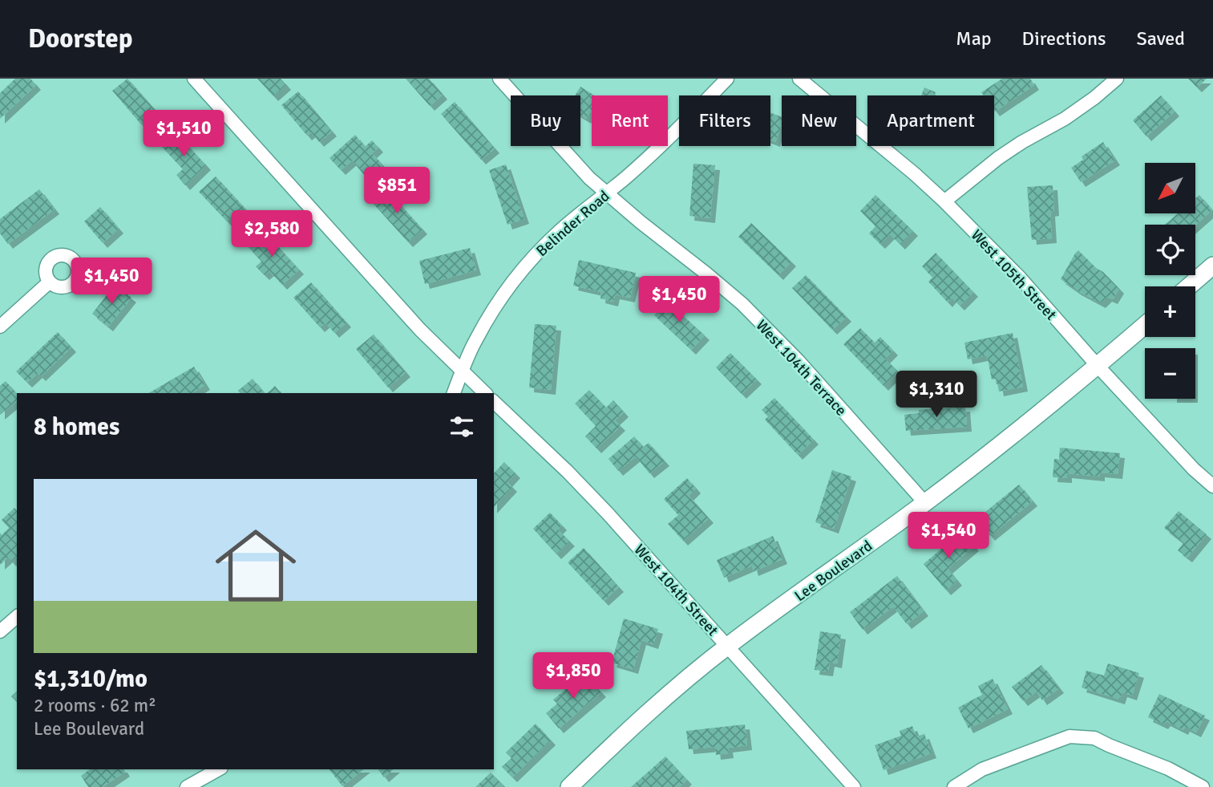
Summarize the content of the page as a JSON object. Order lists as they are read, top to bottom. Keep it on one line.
{"streets":{"street":["Belinder Road","West 105th Street","West 104th Terrace","Lee Boulevard","West 104th Street"]},"crossings":[["Belinder Road","West 104th Terrace"],["West 105th Street","Lee Boulevard"],["West 104th Terrace","Lee Boulevard"],["Lee Boulevard","West 104th Street"]],"north":"bottom left","page":{"header":"Doorstep","nav":["Map","Directions","Saved"],"chip":["Buy","Rent","Filters","New","Apartment"],"price":["$1,510","$851","$2,580","$1,450","$1,450","$1,310","$1,540","$1,850"],"map_buttons":["+","−"],"heading":"8 homes","list":[{"name":"$1,310/mo","note":"2 rooms · 62 m² · Lee Boulevard"}]}}
